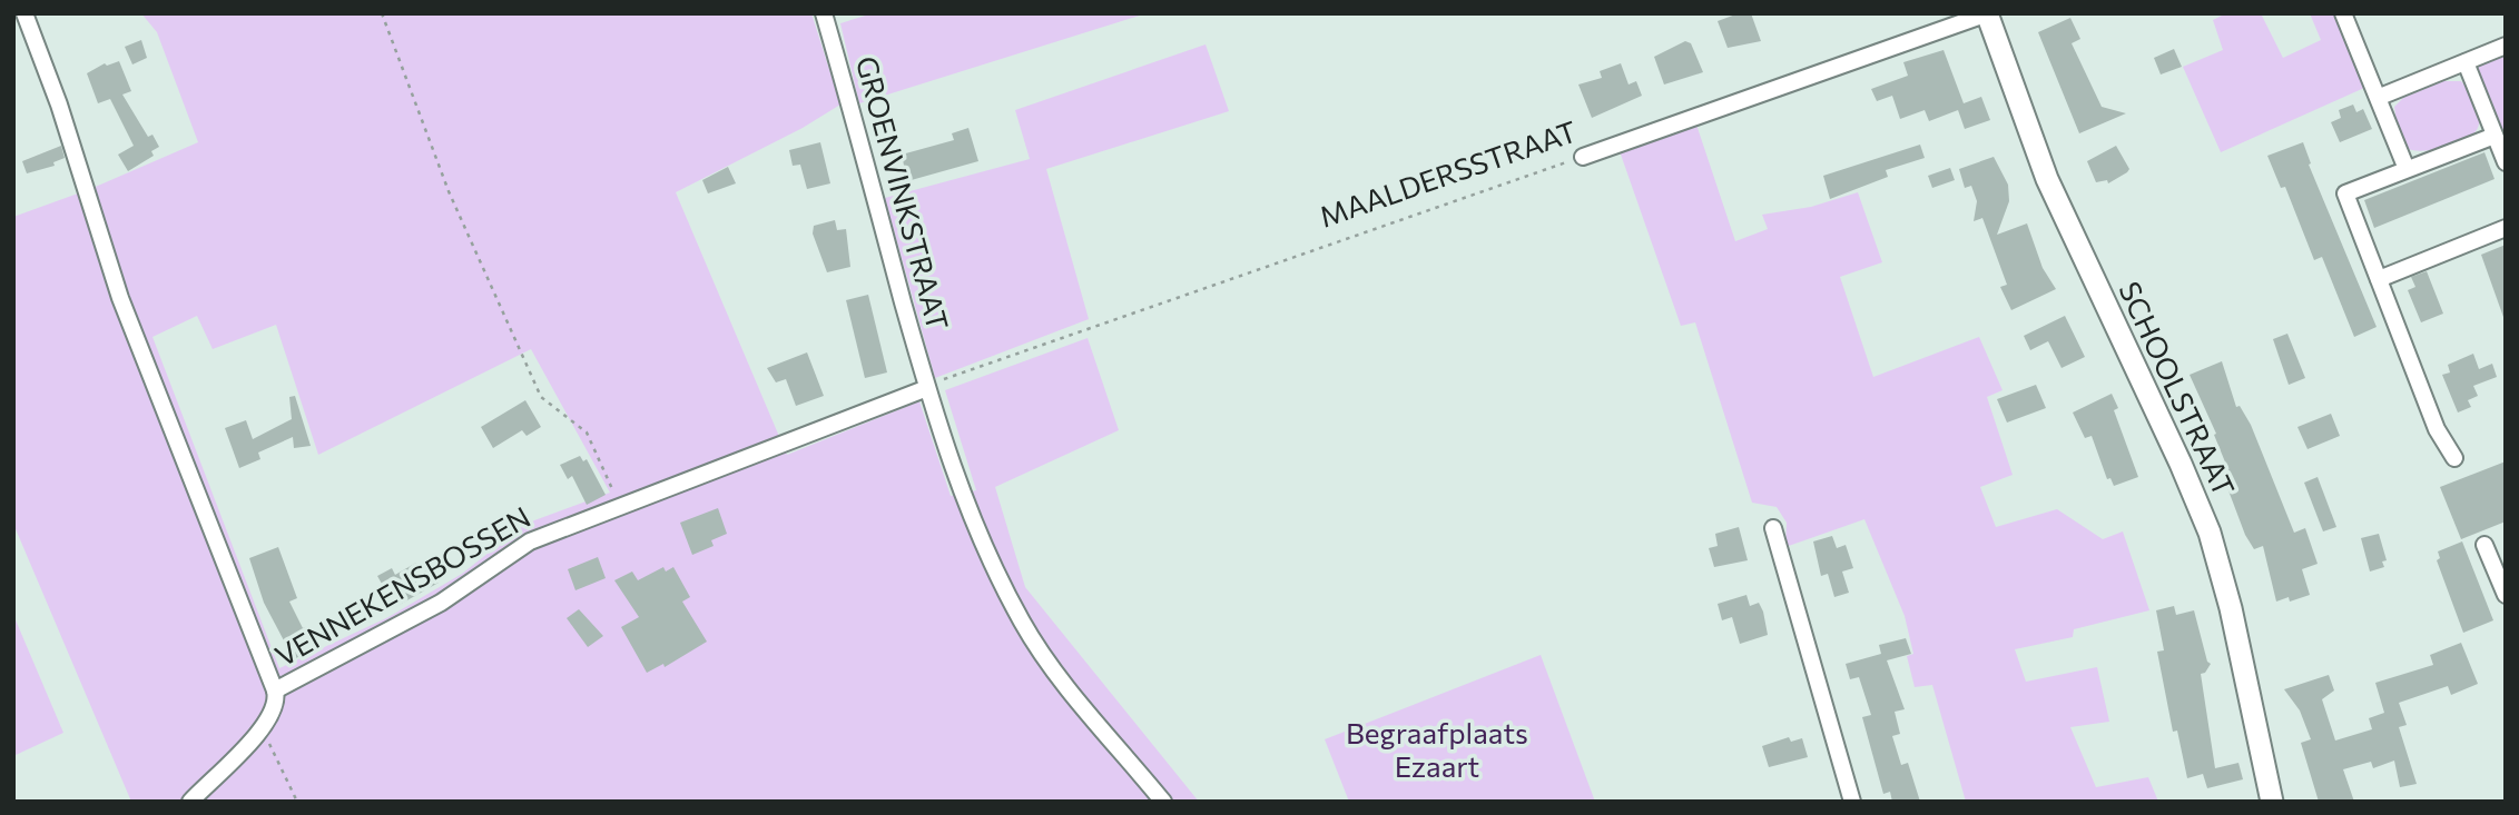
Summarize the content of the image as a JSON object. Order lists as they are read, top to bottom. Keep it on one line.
{"streets":{"street":["MAALDERSSTRAAT","GROENVINKSTRAAT","SCHOOLSTRAAT","VENNEKENSBOSSEN"]},"crossings":[["MAALDERSSTRAAT","GROENVINKSTRAAT"],["MAALDERSSTRAAT","SCHOOLSTRAAT"],["MAALDERSSTRAAT","VENNEKENSBOSSEN"],["GROENVINKSTRAAT","VENNEKENSBOSSEN"]],"parks":["Begraafplaats Ezaart"]}
